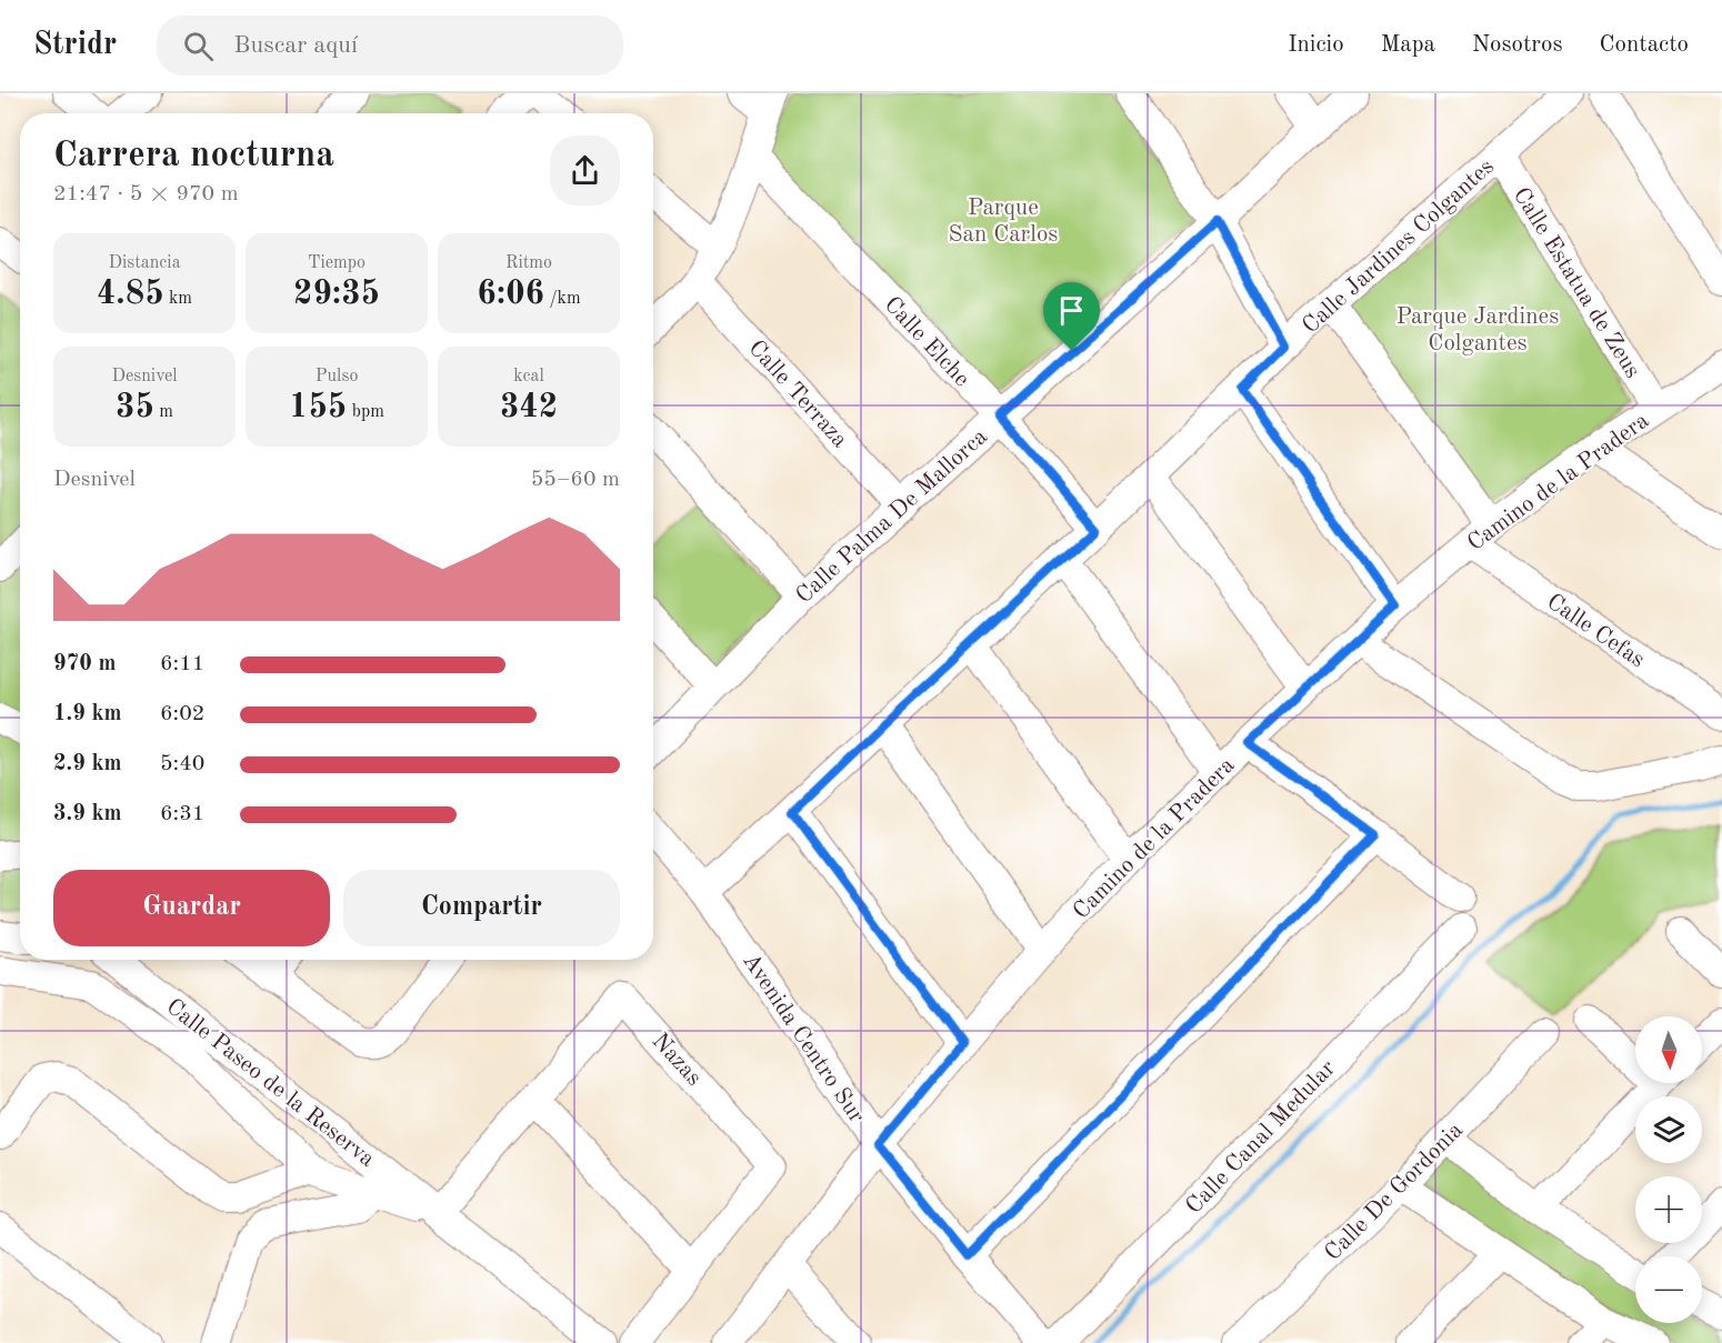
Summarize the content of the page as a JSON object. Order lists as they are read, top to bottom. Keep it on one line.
{"streets":{"street":["Calle Jardines Colgantes","Calle Estatua de Zeus","Calle Elche","Calle Terraza","Camino de la Pradera","Calle Palma De Mallorca","Calle Cefas","Avenida Centro Sur","Nazas","Calle Paseo de la Reserva","Calle Canal Medular","Calle De Gordonia"]},"crossings":[["Calle Jardines Colgantes","Calle Estatua de Zeus"],["Calle Jardines Colgantes","Calle Elche"],["Calle Jardines Colgantes","Calle Cefas"],["Calle Jardines Colgantes","Avenida Centro Sur"],["Calle Estatua de Zeus","Camino de la Pradera"],["Calle Elche","Calle Palma De Mallorca"],["Calle Terraza","Calle Palma De Mallorca"],["Camino de la Pradera","Calle Cefas"],["Camino de la Pradera","Avenida Centro Sur"],["Nazas","Calle Paseo de la Reserva"]],"parks":["Parque San Carlos","Parque Jardines Colgantes"],"north":"bottom","page":{"header":"Stridr","search":"Buscar aquí","nav":["Inicio","Mapa","Nosotros","Contacto"],"heading":["Carrera nocturna","21:47 · 5 × 970 m"],"stats":[["Distancia","4.85 km"],["Tiempo","29:35"],["Ritmo","6:06 /km"],["Desnivel","35 m"],["Pulso","155 bpm"],["kcal","342"]],"chart":["Desnivel","55–60 m"],"list":[{"name":"970 m","note":"6:11"},{"name":"1.9 km","note":"6:02"},{"name":"2.9 km","note":"5:40"},{"name":"3.9 km","note":"6:31"}],"buttons":["Guardar","Compartir"],"map_buttons":["+","−"]}}
